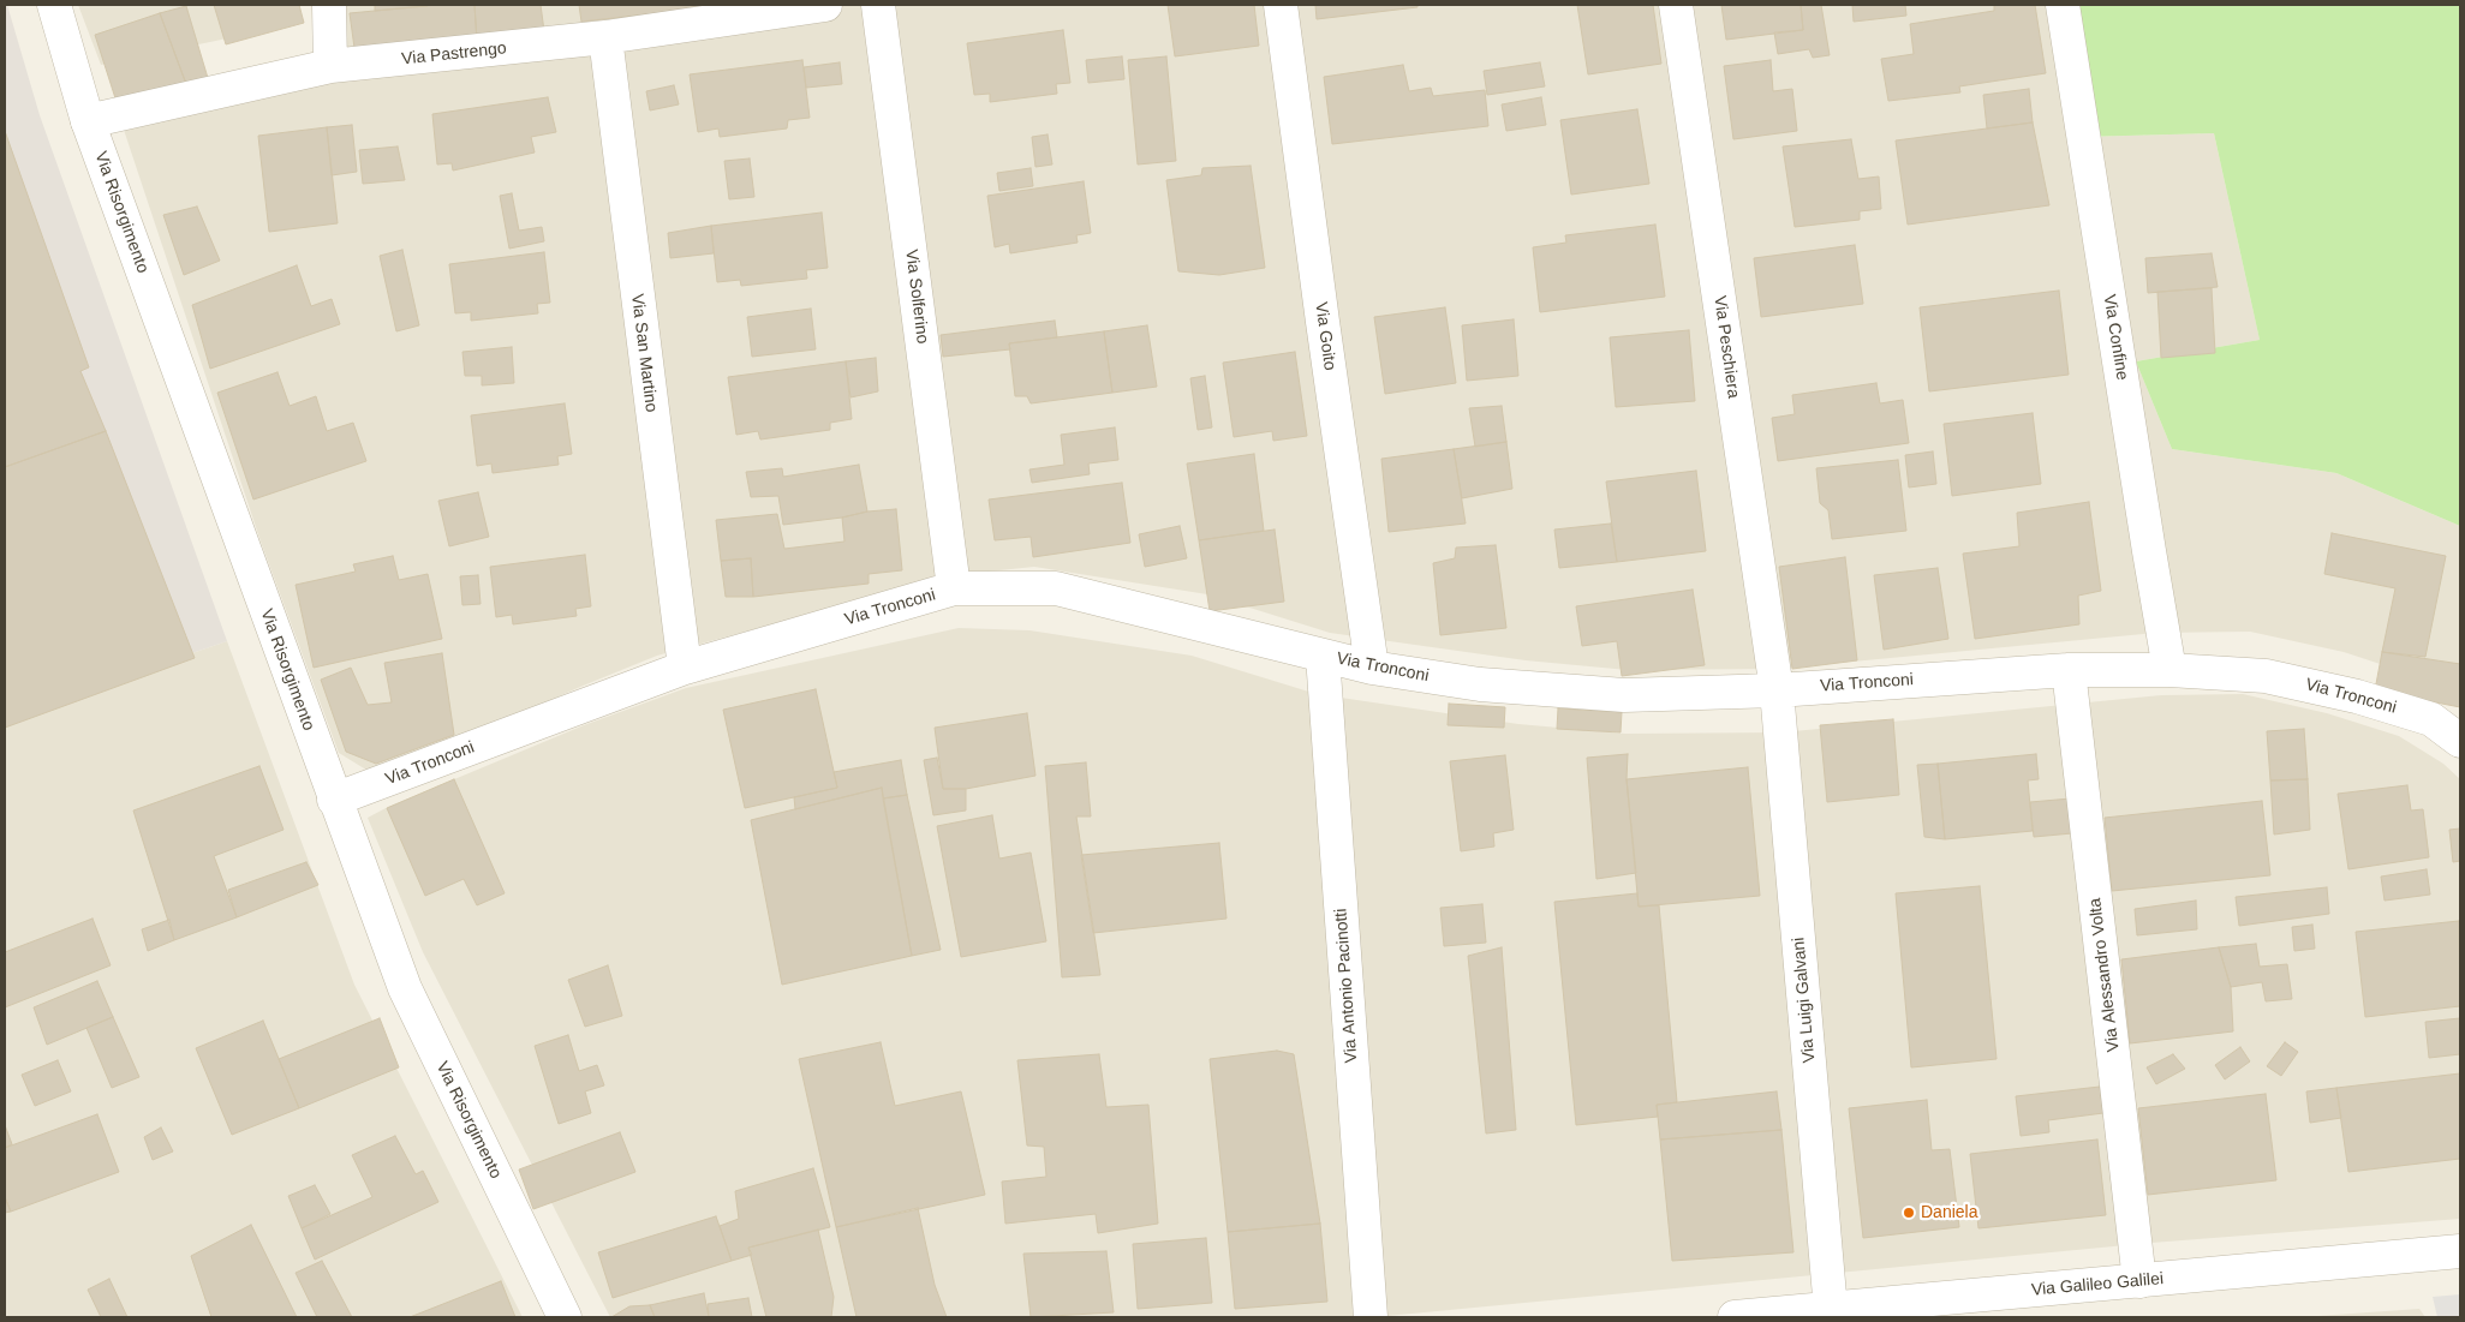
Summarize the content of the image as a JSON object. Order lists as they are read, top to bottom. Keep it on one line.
{"streets":{"street":["Via Pastrengo","Via Risorgimento","Via Solferino","Via Goito","Via Confine","Via Peschiera","Via San Martino","Via Tronconi","Via Alessandro Volta","Via Antonio Pacinotti","Via Luigi Galvani","Via Galileo Galilei"]},"crossings":[["Via Pastrengo","Via Risorgimento"],["Via Pastrengo","Via San Martino"],["Via Risorgimento","Via Tronconi"],["Via Solferino","Via Tronconi"],["Via Goito","Via Tronconi"],["Via Confine","Via Tronconi"],["Via Peschiera","Via Tronconi"],["Via Peschiera","Via Luigi Galvani"],["Via San Martino","Via Tronconi"],["Via Tronconi","Via Alessandro Volta"],["Via Tronconi","Via Antonio Pacinotti"],["Via Tronconi","Via Luigi Galvani"],["Via Alessandro Volta","Via Galileo Galilei"],["Via Luigi Galvani","Via Galileo Galilei"]],"places":["Daniela"]}
